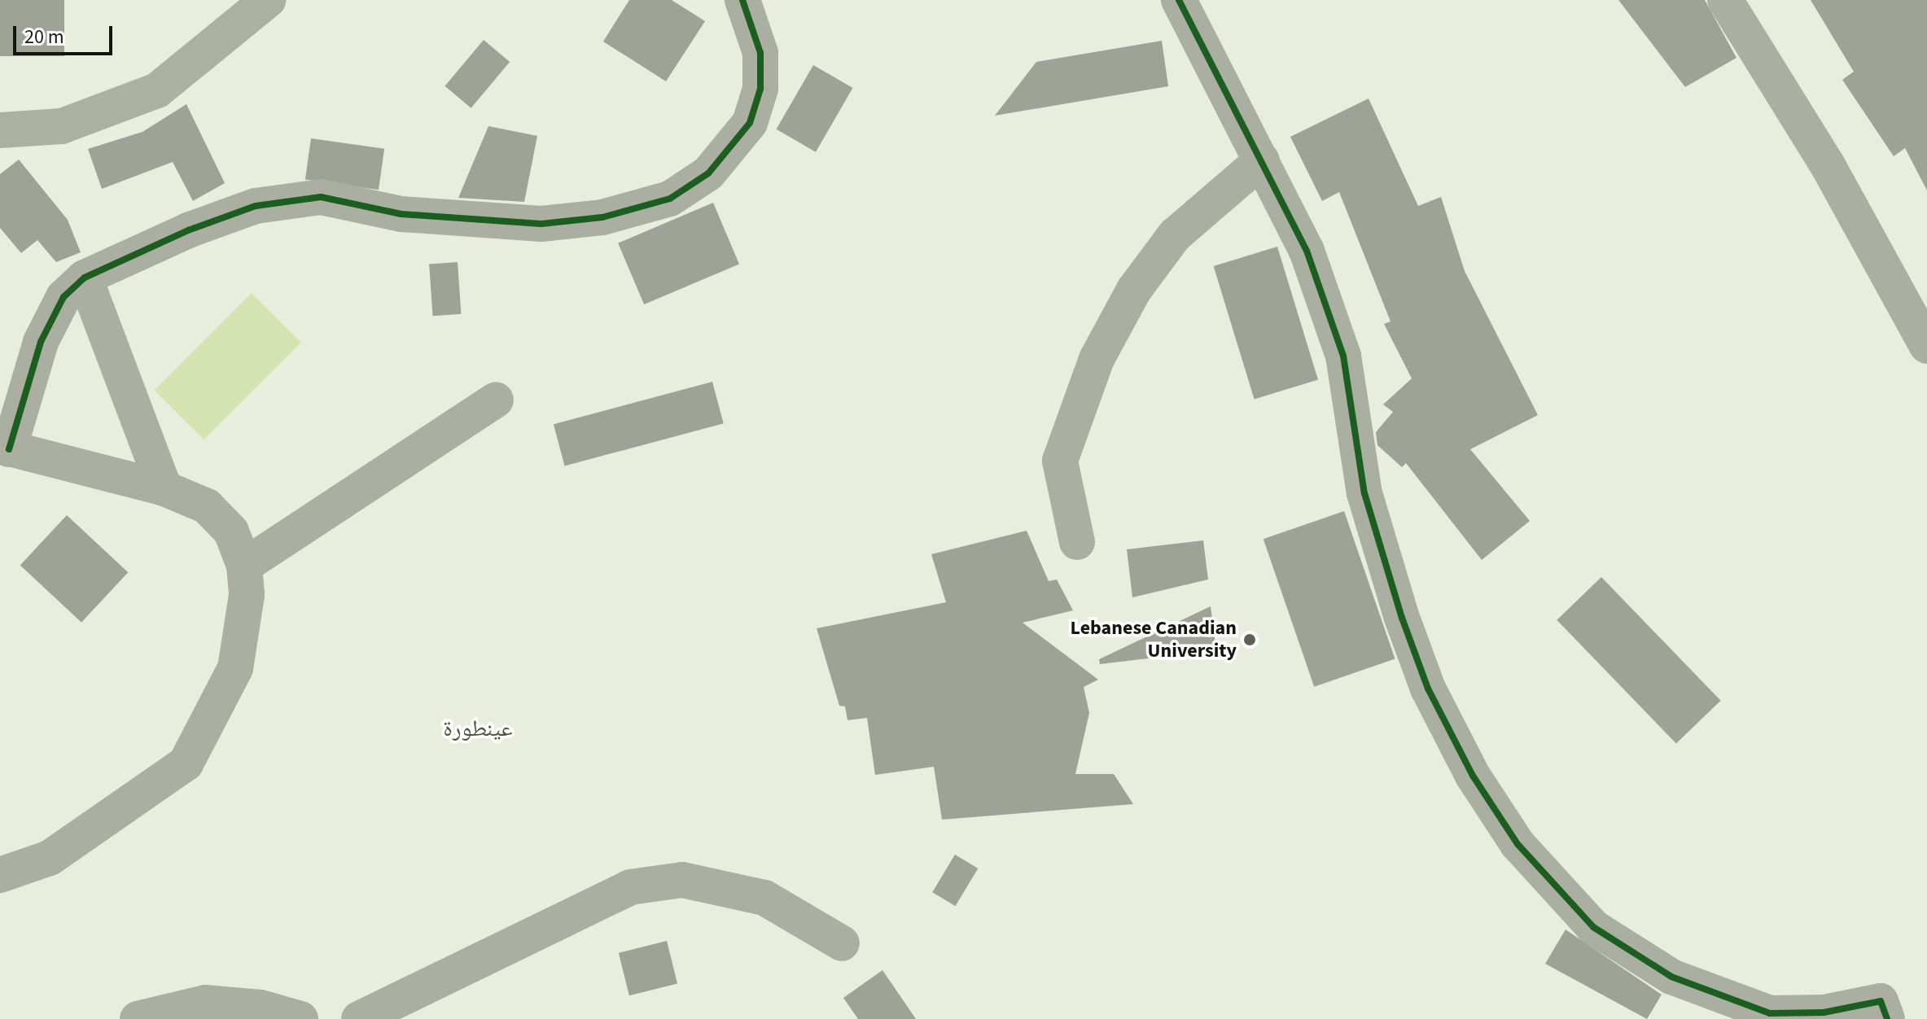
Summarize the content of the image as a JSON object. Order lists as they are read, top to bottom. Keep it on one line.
{"districts":["عينطورة"],"places":["Lebanese Canadian University"],"scale_bar":"20 m"}
